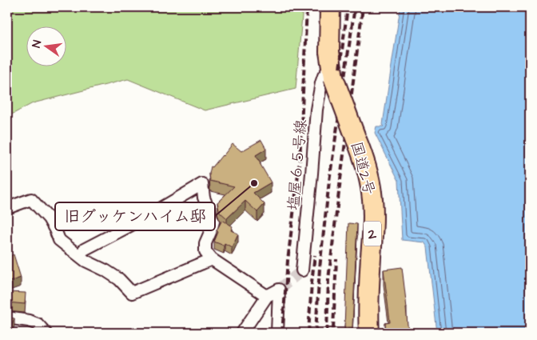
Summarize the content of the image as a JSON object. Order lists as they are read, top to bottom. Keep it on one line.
{"streets":{"highway":["国道2号","2"],"street":["塩屋６５号線"]},"crossings":[["塩屋６５号線","国道2号"]],"places":["旧グッケンハイム邸"],"north":"left"}
